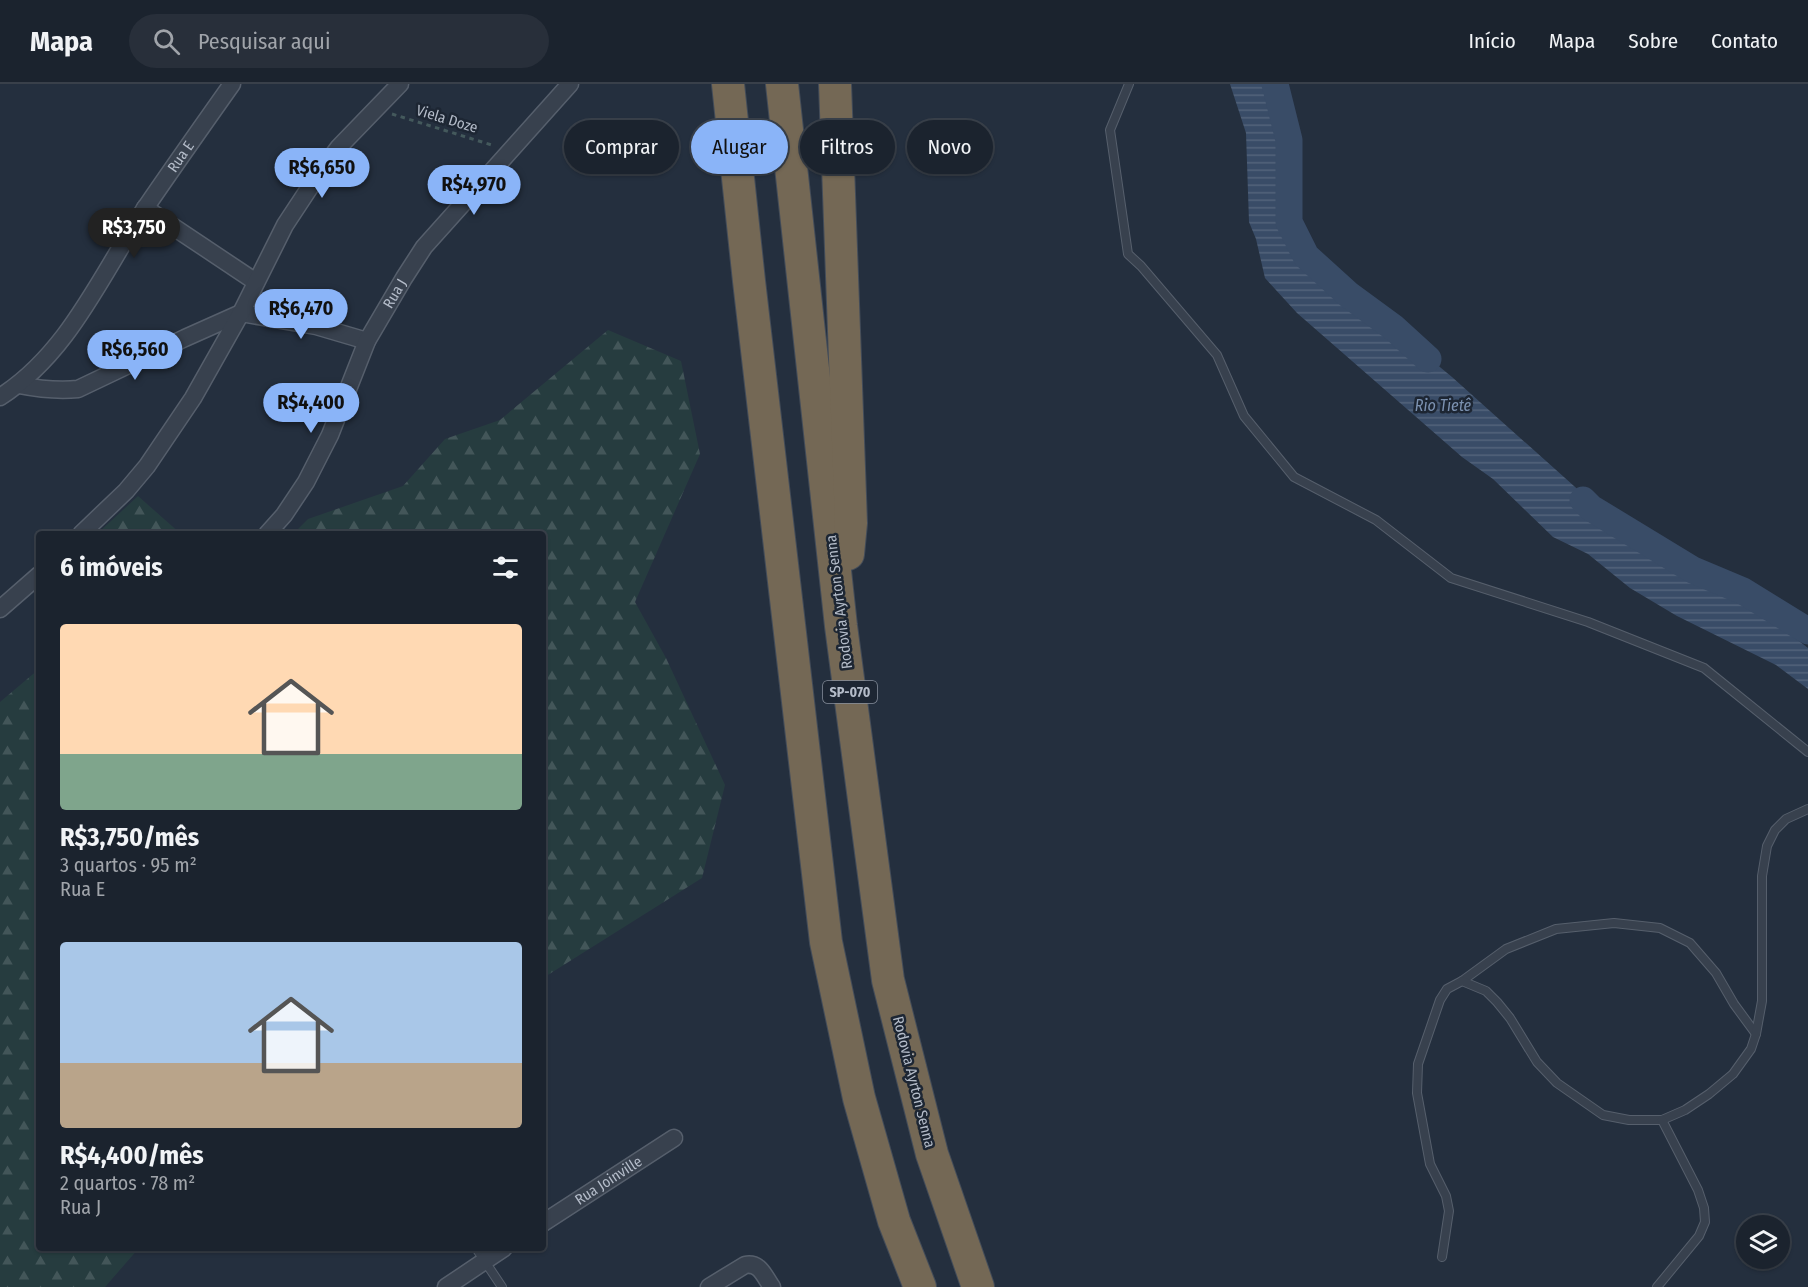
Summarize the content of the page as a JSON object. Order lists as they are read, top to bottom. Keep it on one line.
{"streets":{"highway":["Rodovia Ayrton Senna","SP-070"],"street":["Rua E","Rua J","Rua Joinville"],"path":["Viela Doze"]},"crossings":[["Viela Doze","Rua J"]],"water":["Rio Tietê"],"page":{"header":"Mapa","search":"Pesquisar aqui","nav":["Início","Mapa","Sobre","Contato"],"chip":["Comprar","Alugar","Filtros","Novo"],"price":["R$6,650","R$4,970","R$3,750","R$6,470","R$6,560","R$4,400"],"heading":"6 imóveis","list":[{"name":"R$3,750/mês","note":"3 quartos · 95 m² · Rua E"},{"name":"R$4,400/mês","note":"2 quartos · 78 m² · Rua J"}]}}
